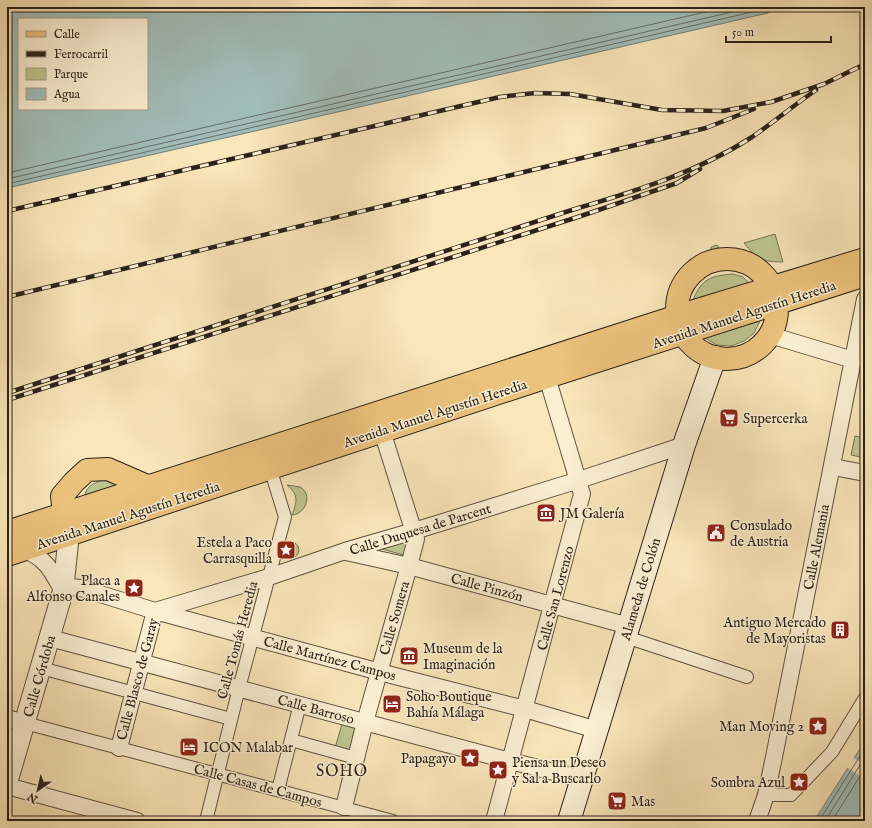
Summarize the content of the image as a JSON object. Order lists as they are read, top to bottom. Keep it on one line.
{"streets":{"main road":["Avenida Manuel Agustín Heredia","Alameda de Colón"],"street":["Calle Duquesa de Parcent","Calle Alemania","Calle Pinzón","Calle San Lorenzo","Calle Somera","Calle Tomás Heredia","Calle Martínez Campos","Calle Córdoba","Calle Blasco de Garay","Calle Barroso","Calle Casas de Campos"]},"crossings":[["Avenida Manuel Agustín Heredia","Calle San Lorenzo"],["Avenida Manuel Agustín Heredia","Calle Somera"],["Avenida Manuel Agustín Heredia","Calle Tomás Heredia"],["Avenida Manuel Agustín Heredia","Calle Córdoba"],["Calle Duquesa de Parcent","Calle Pinzón"],["Calle Duquesa de Parcent","Alameda de Colón"],["Calle Duquesa de Parcent","Calle San Lorenzo"],["Calle Duquesa de Parcent","Calle Somera"],["Calle Duquesa de Parcent","Calle Tomás Heredia"],["Calle Duquesa de Parcent","Calle Martínez Campos"],["Calle Duquesa de Parcent","Calle Blasco de Garay"],["Calle Pinzón","Alameda de Colón"],["Calle Pinzón","Calle San Lorenzo"],["Calle Pinzón","Calle Somera"],["Alameda de Colón","Calle Martínez Campos"],["Alameda de Colón","Calle Barroso"],["Calle San Lorenzo","Calle Martínez Campos"],["Calle San Lorenzo","Calle Barroso"],["Calle Somera","Calle Martínez Campos"],["Calle Somera","Calle Barroso"],["Calle Somera","Calle Casas de Campos"],["Calle Tomás Heredia","Calle Martínez Campos"],["Calle Tomás Heredia","Calle Barroso"],["Calle Tomás Heredia","Calle Casas de Campos"],["Calle Martínez Campos","Calle Córdoba"],["Calle Martínez Campos","Calle Blasco de Garay"],["Calle Córdoba","Calle Barroso"],["Calle Córdoba","Calle Casas de Campos"],["Calle Blasco de Garay","Calle Barroso"],["Calle Blasco de Garay","Calle Casas de Campos"]],"districts":["SOHO"],"places":{"supermarket":["Supercerka","Mas"],"museum":["JM Galería","Museum de la Imaginación"],"public building":["Consulado de Austria"],"place":["Estela a Paco Carrasquilla","Placa a Alfonso Canales","Man Moving 2","Papagayo","Piensa un Deseo y Sal a Buscarlo","Sombra Azul"],"building":["Antiguo Mercado de Mayoristas"],"hotel":["Soho Boutique Bahía Málaga","ICON Malabar"]},"legend":["Calle","Ferrocarril","Parque","Agua"],"scale_bar":"50 m","north":"bottom left"}
